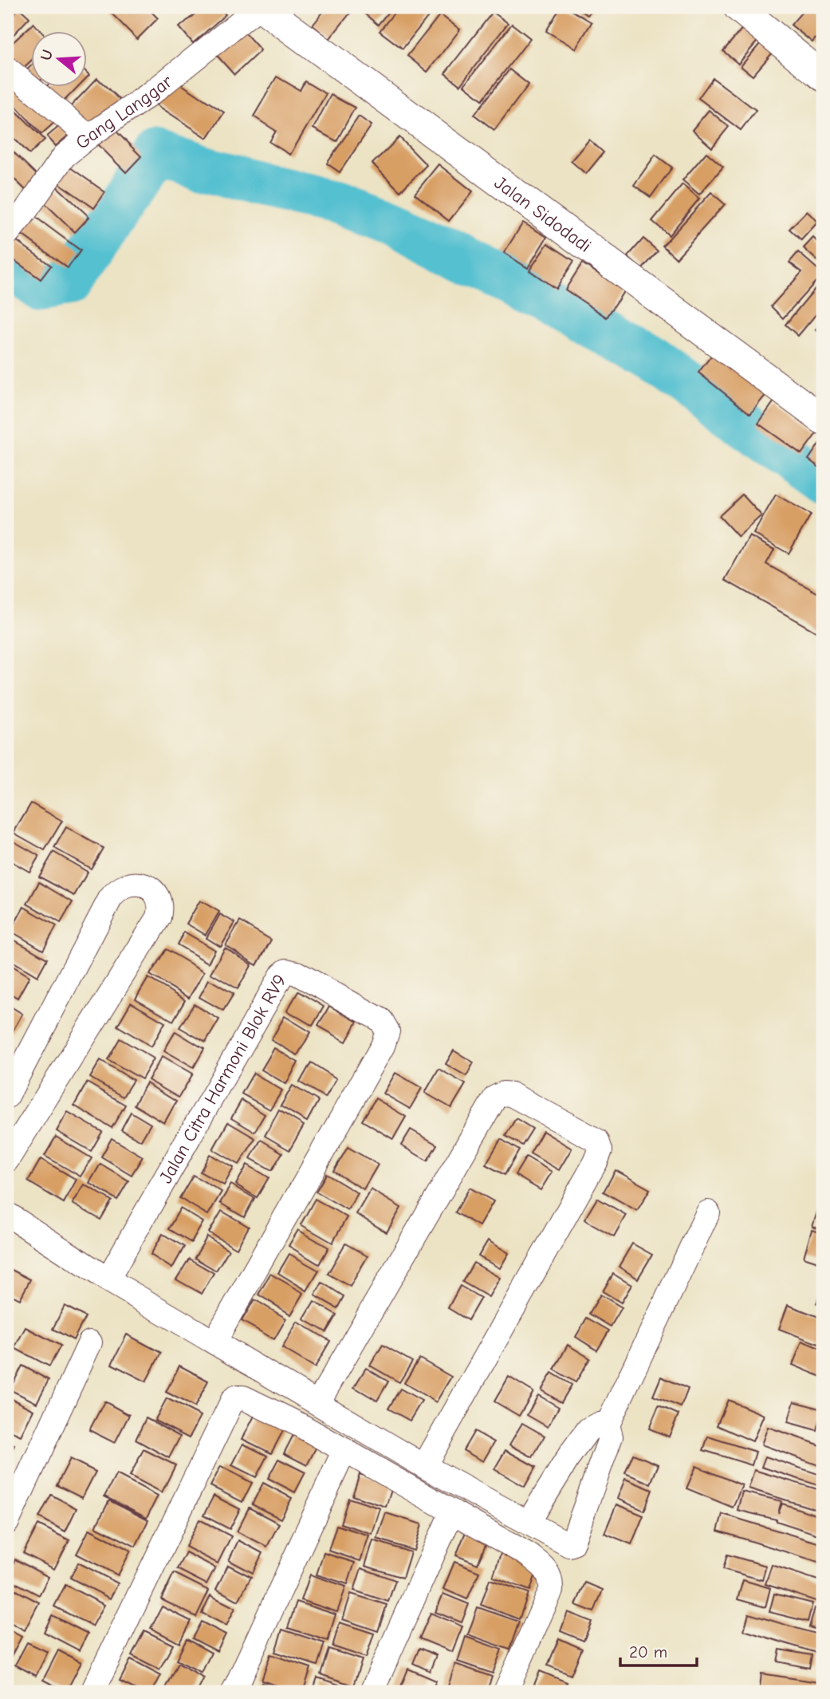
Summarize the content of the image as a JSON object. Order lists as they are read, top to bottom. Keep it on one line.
{"streets":{"street":["Gang Langgar","Jalan Sidodadi","Jalan Citra Harmoni Blok RV9"]},"crossings":[["Gang Langgar","Jalan Sidodadi"]],"scale_bar":"20 m","north":"left"}
